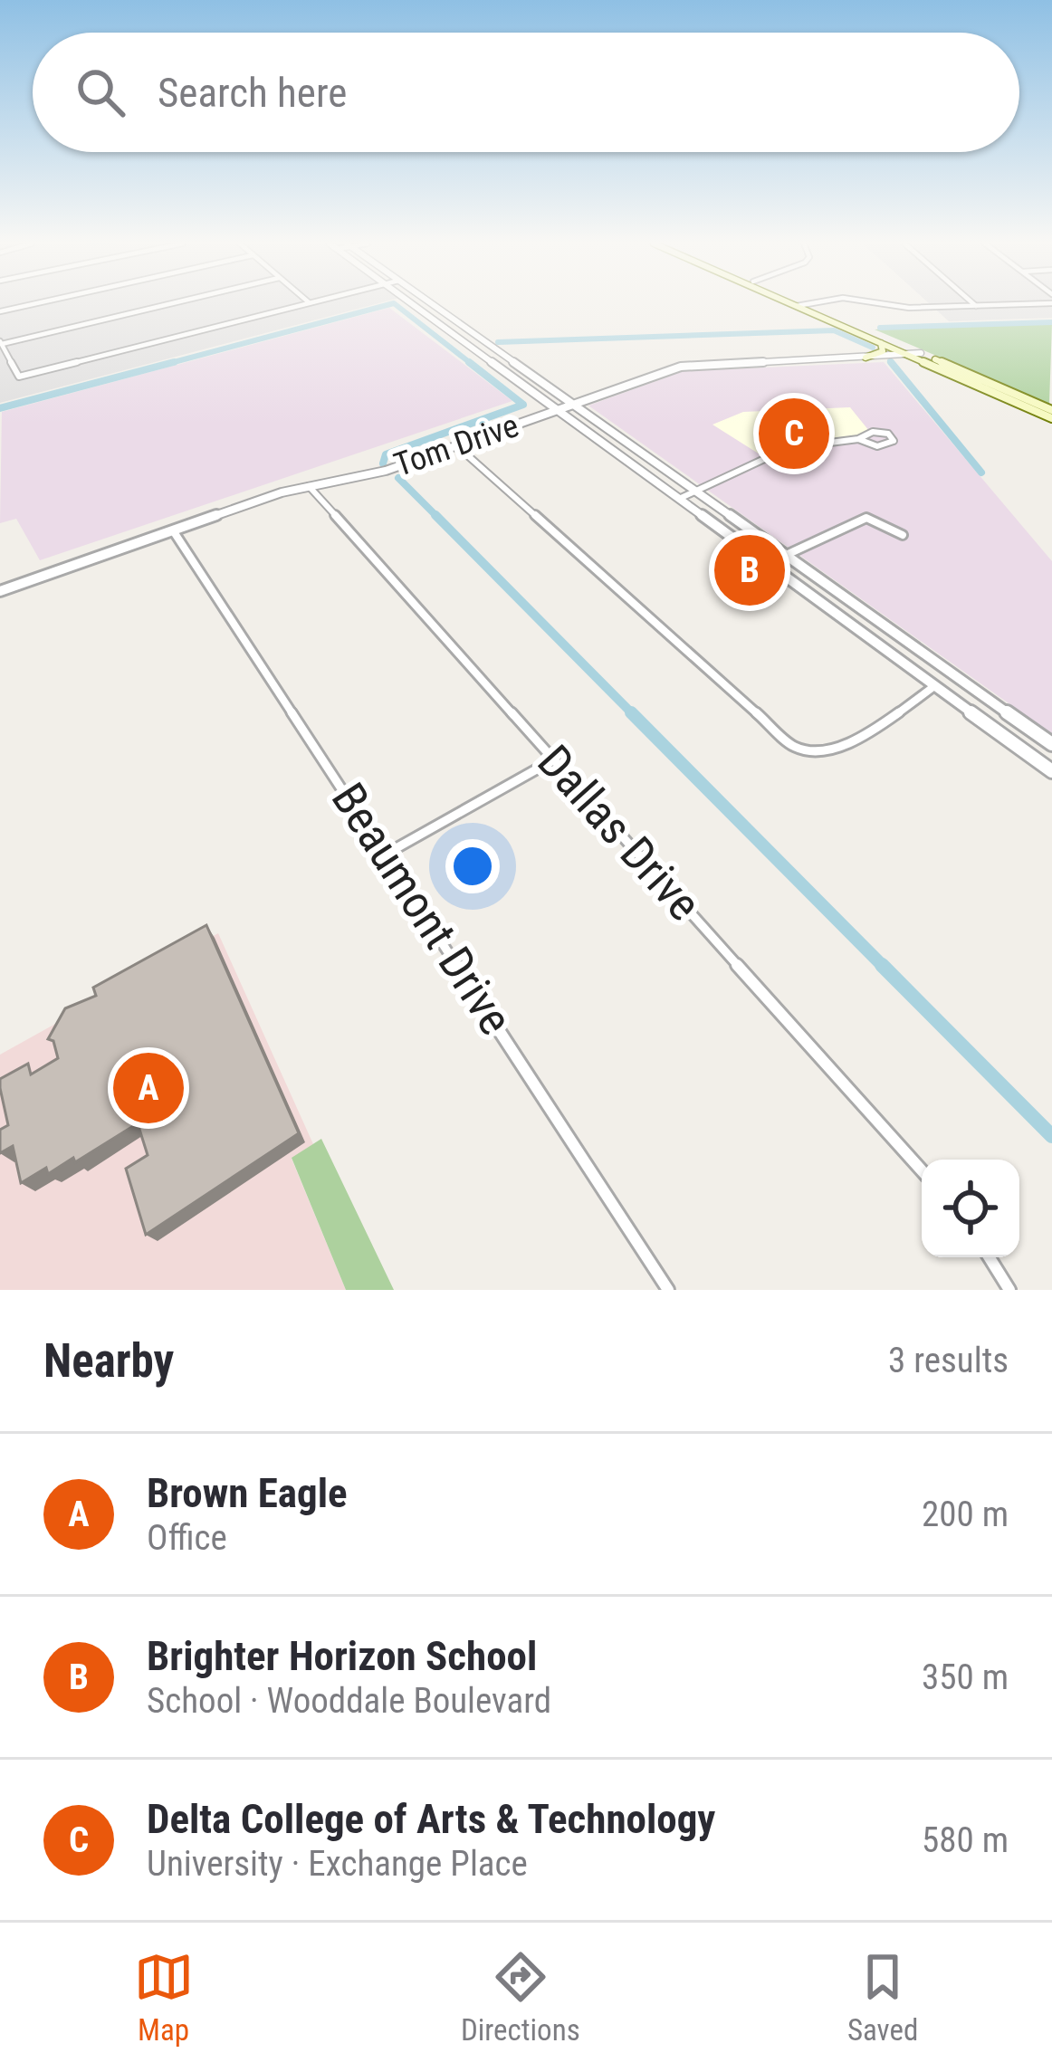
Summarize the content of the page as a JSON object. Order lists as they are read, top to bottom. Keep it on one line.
{"streets":{"street":["Tom Drive","Dallas Drive","Beaumont Drive"]},"crossings":[["Tom Drive","Dallas Drive"],["Tom Drive","Beaumont Drive"]],"page":{"search":"Search here","pins":["C","B","A"],"heading":["Nearby","3 results"],"list":[{"mark":"A","name":"Brown Eagle","note":"Office","value":"200 m"},{"mark":"B","name":"Brighter Horizon School","note":"School · Wooddale Boulevard","value":"350 m"},{"mark":"C","name":"Delta College of Arts & Technology","note":"University · Exchange Place","value":"580 m"}],"nav":["Map","Directions","Saved"]}}
